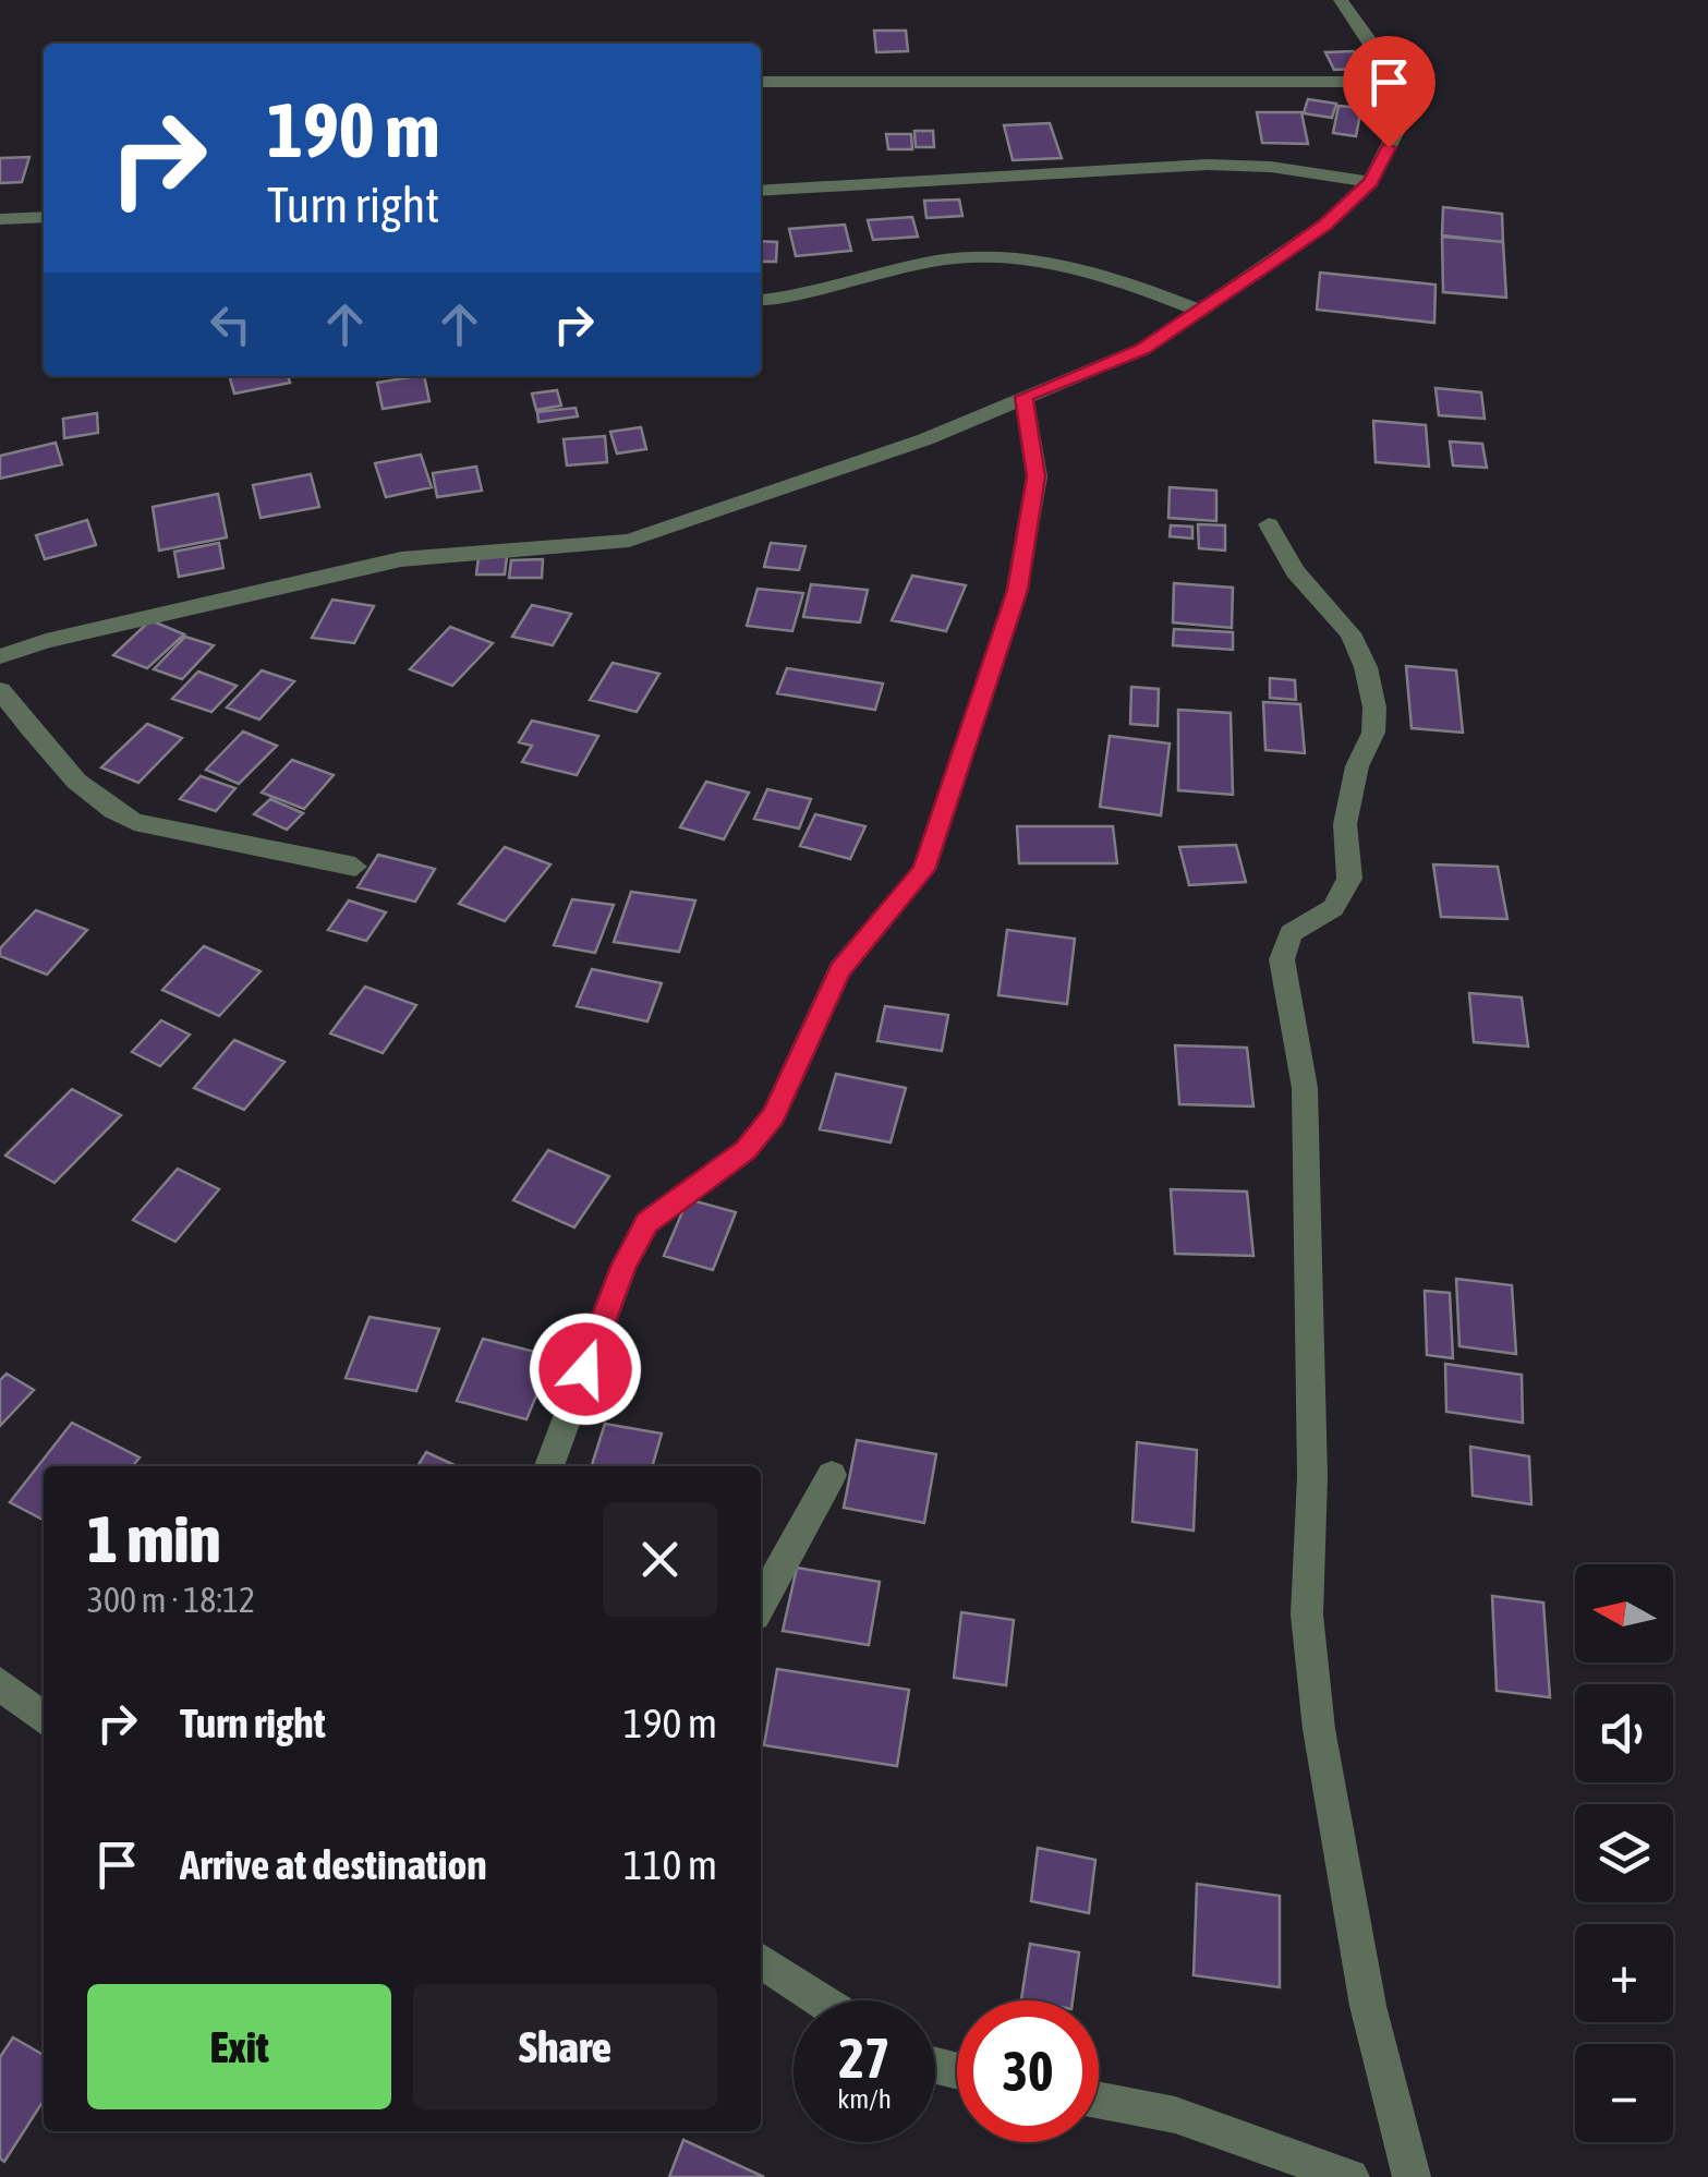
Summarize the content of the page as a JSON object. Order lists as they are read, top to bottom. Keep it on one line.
{"north":"left","page":{"turn":["190 m","Turn right"],"heading":["1 min","300 m · 18:12"],"map_buttons":["+","−"],"list":[{"name":"Turn right","value":"190 m"},{"name":"Arrive at destination","value":"110 m"}],"buttons":["Exit","Share"],"speed":"27 km/h","limit":"30"}}
